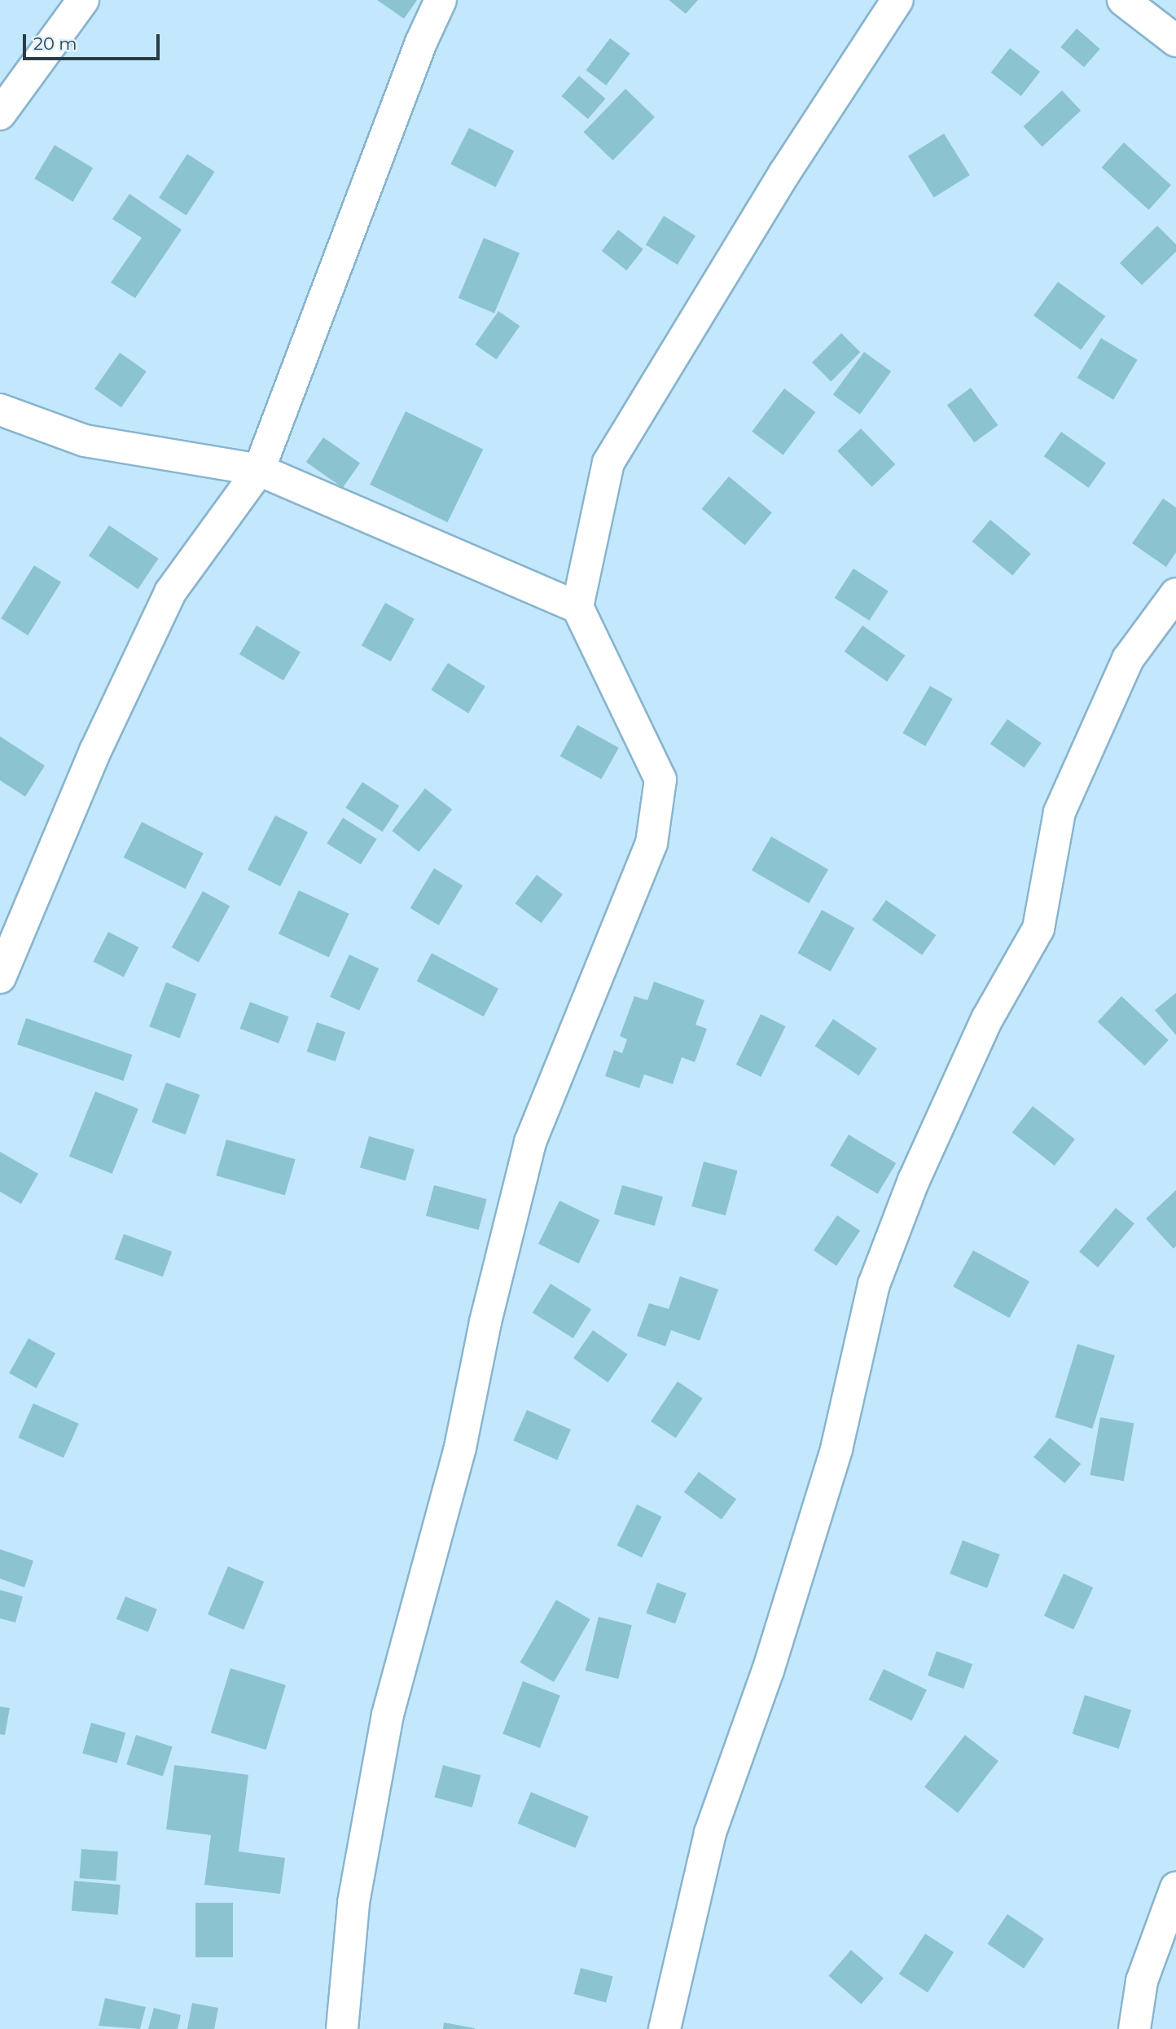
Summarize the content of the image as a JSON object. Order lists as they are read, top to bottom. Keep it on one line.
{"scale_bar":"20 m"}
